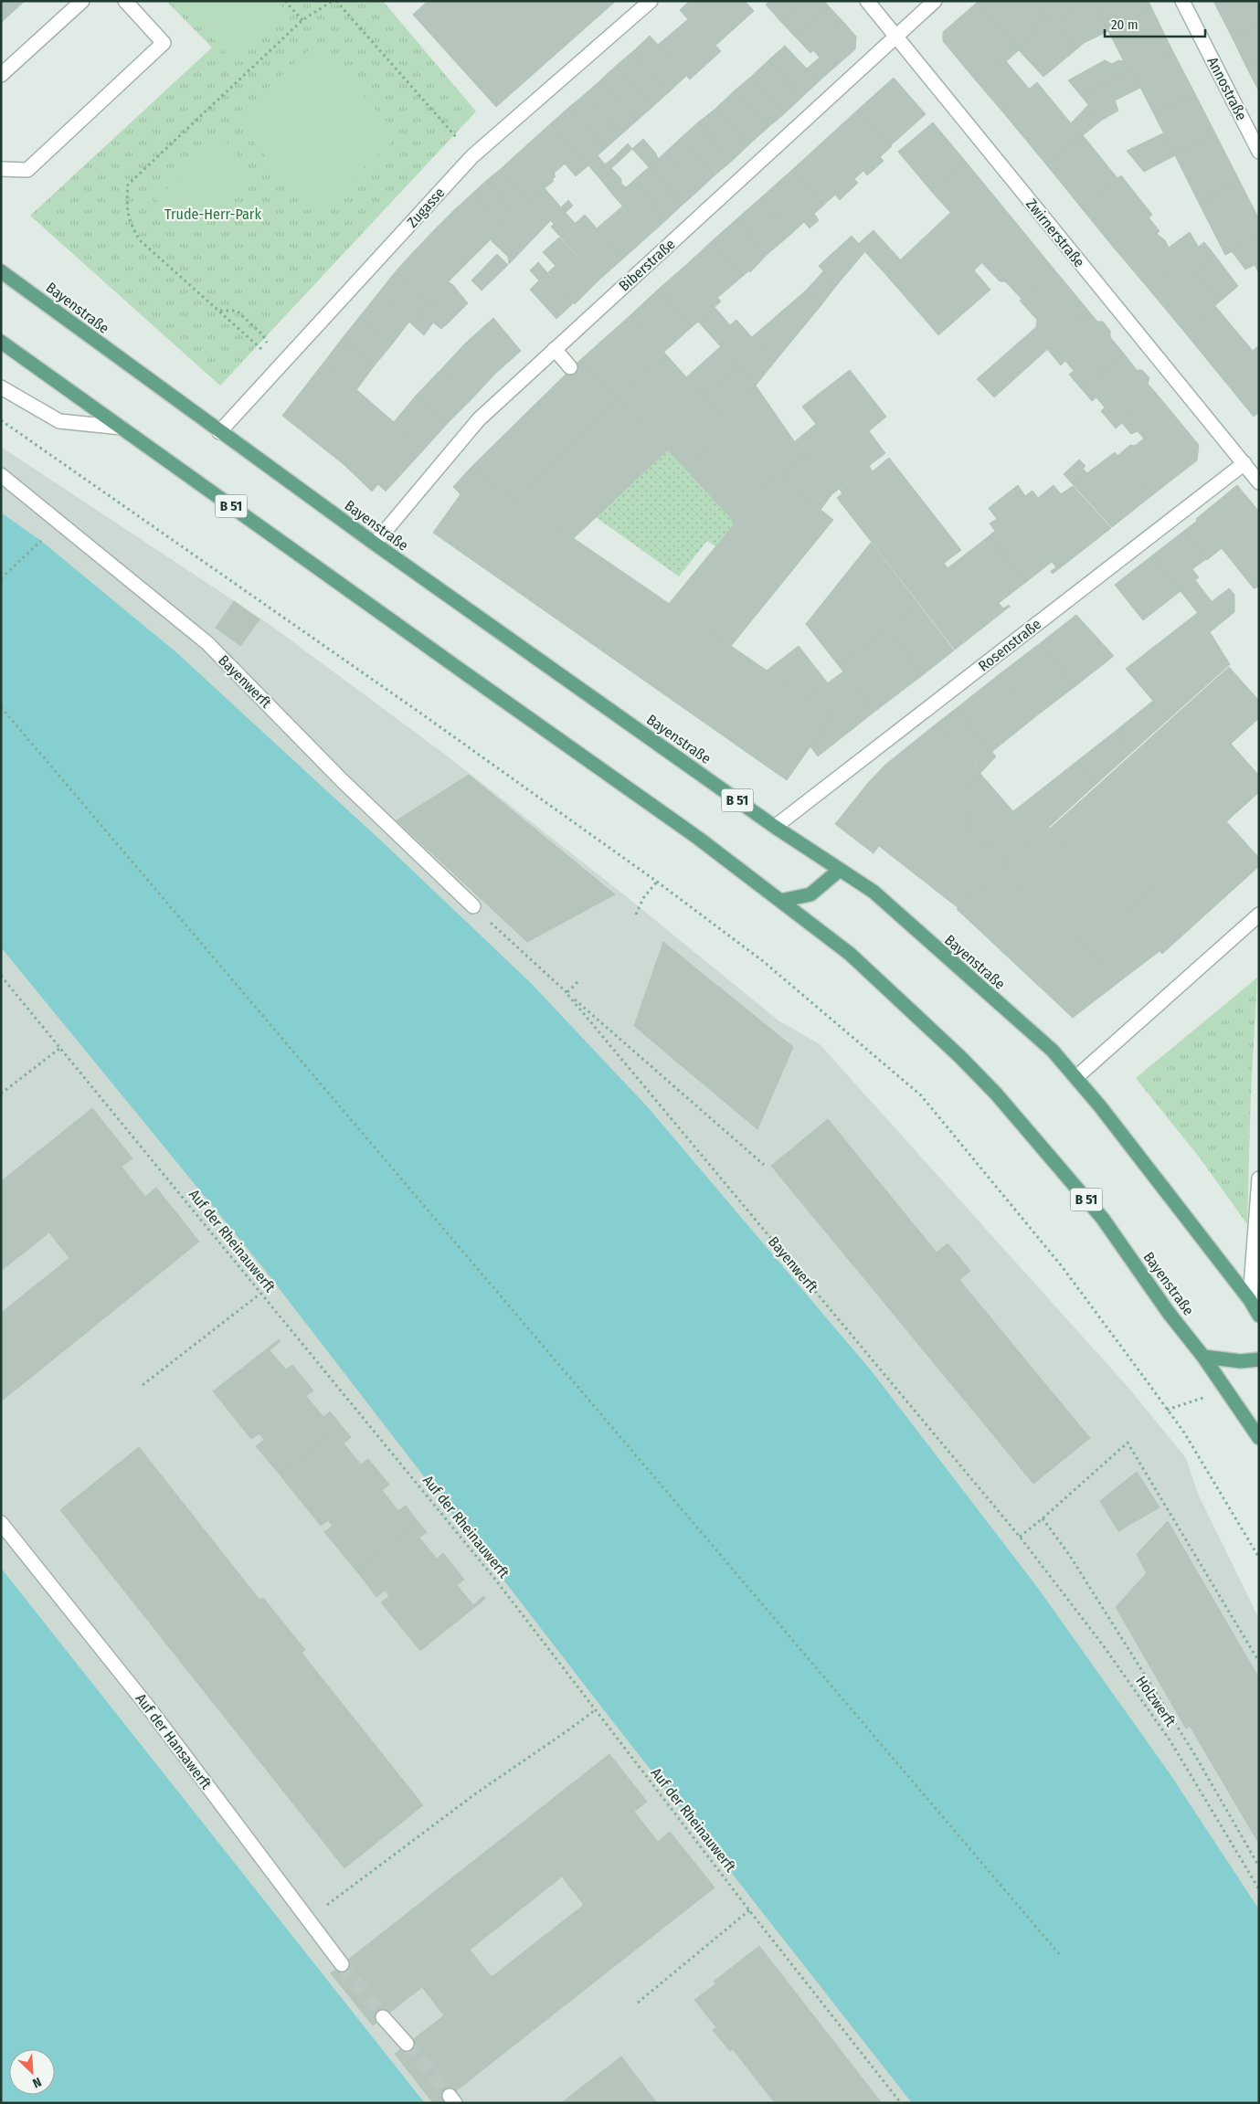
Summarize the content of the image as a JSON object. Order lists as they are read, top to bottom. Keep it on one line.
{"streets":{"main road":["Bayenstraße","B 51"],"street":["Annostraße","Zugasse","Zwirnerstraße","Biberstraße","Rosenstraße","Bayenwerft","Auf der Hansawerft"],"path":["Auf der Rheinauwerft","Holzwerft"]},"crossings":[["Zugasse","Bayenstraße"],["Zwirnerstraße","Biberstraße"],["Zwirnerstraße","Rosenstraße"],["Biberstraße","Bayenstraße"],["Bayenstraße","B 51"],["Bayenstraße","Rosenstraße"],["Bayenwerft","Holzwerft"]],"parks":["Trude-Herr-Park"],"scale_bar":"20 m","north":"bottom right"}
